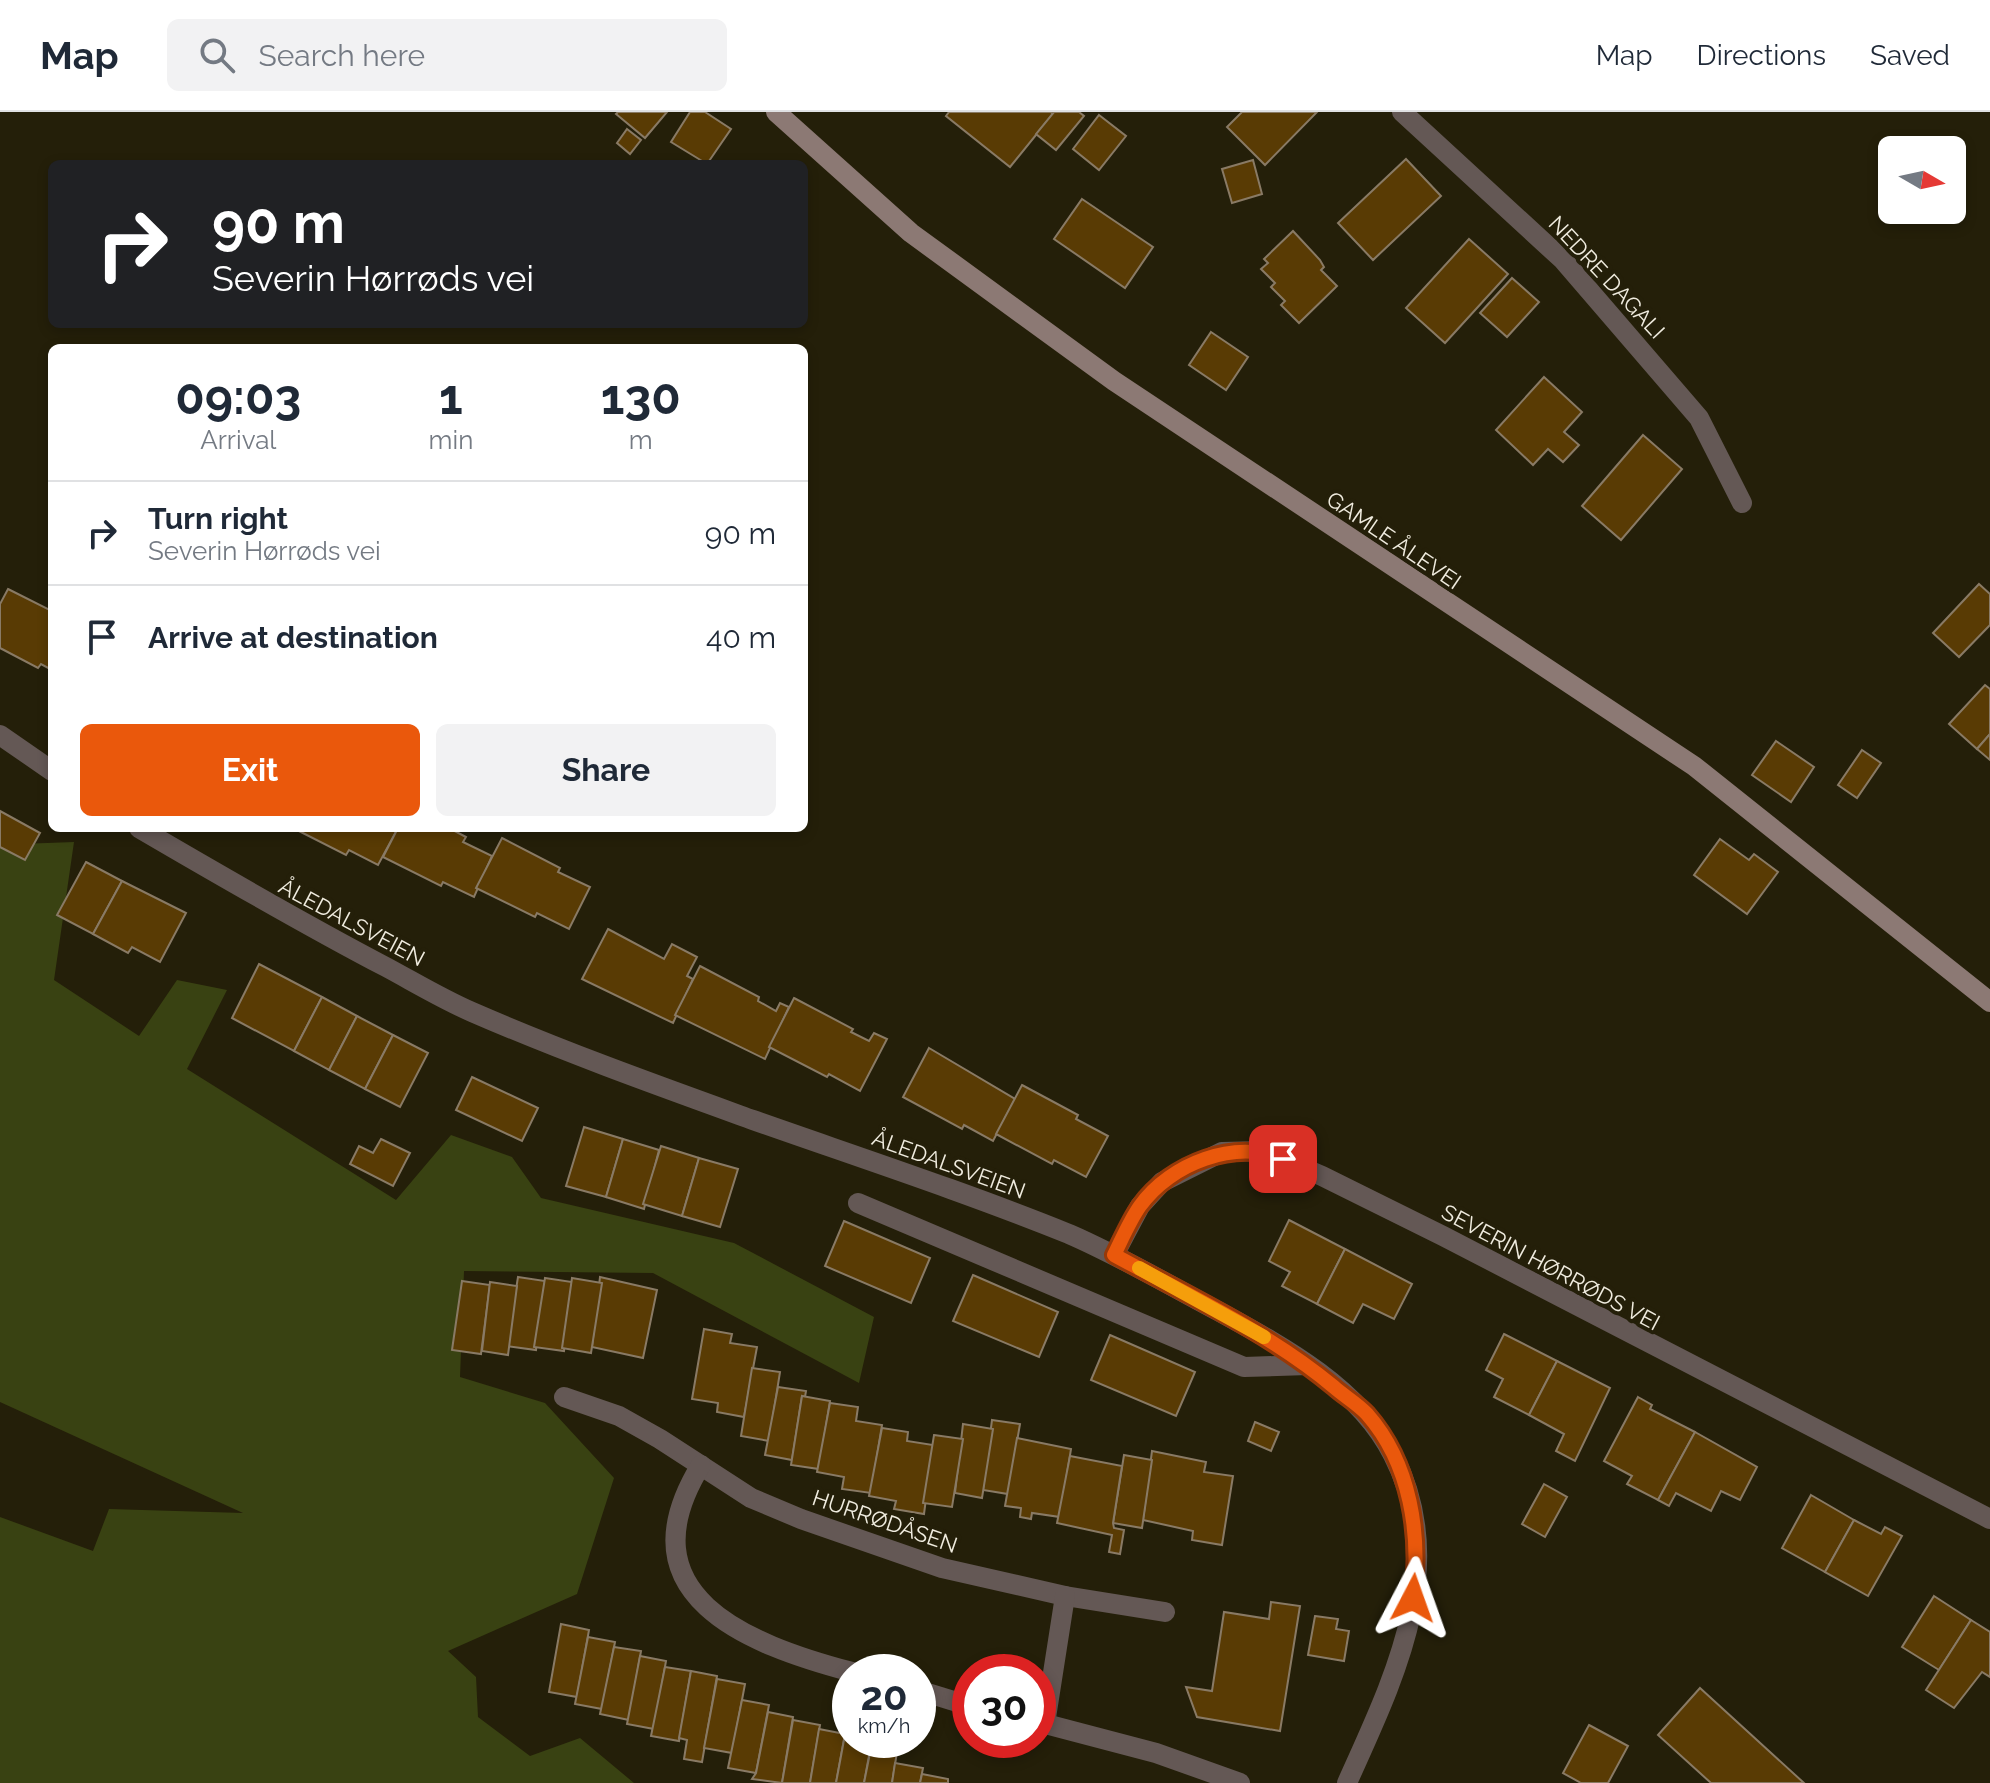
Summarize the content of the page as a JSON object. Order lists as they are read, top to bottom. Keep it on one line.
{"streets":{"main road":["GAMLE ÅLEVEI"],"street":["NEDRE DAGALI","ÅLEDALSVEIEN","SEVERIN HØRRØDS VEI","HURRØDÅSEN"]},"crossings":[["ÅLEDALSVEIEN","SEVERIN HØRRØDS VEI"]],"north":"right","page":{"header":"Map","search":"Search here","nav":["Map","Directions","Saved"],"turn":["90 m","Severin Hørrøds vei"],"eta":["09:03","Arrival","1","min","130","m"],"list":[{"name":"Turn right","note":"Severin Hørrøds vei","value":"90 m"},{"name":"Arrive at destination","value":"40 m"}],"buttons":["Exit","Share"],"speed":"20 km/h","limit":"30"}}
